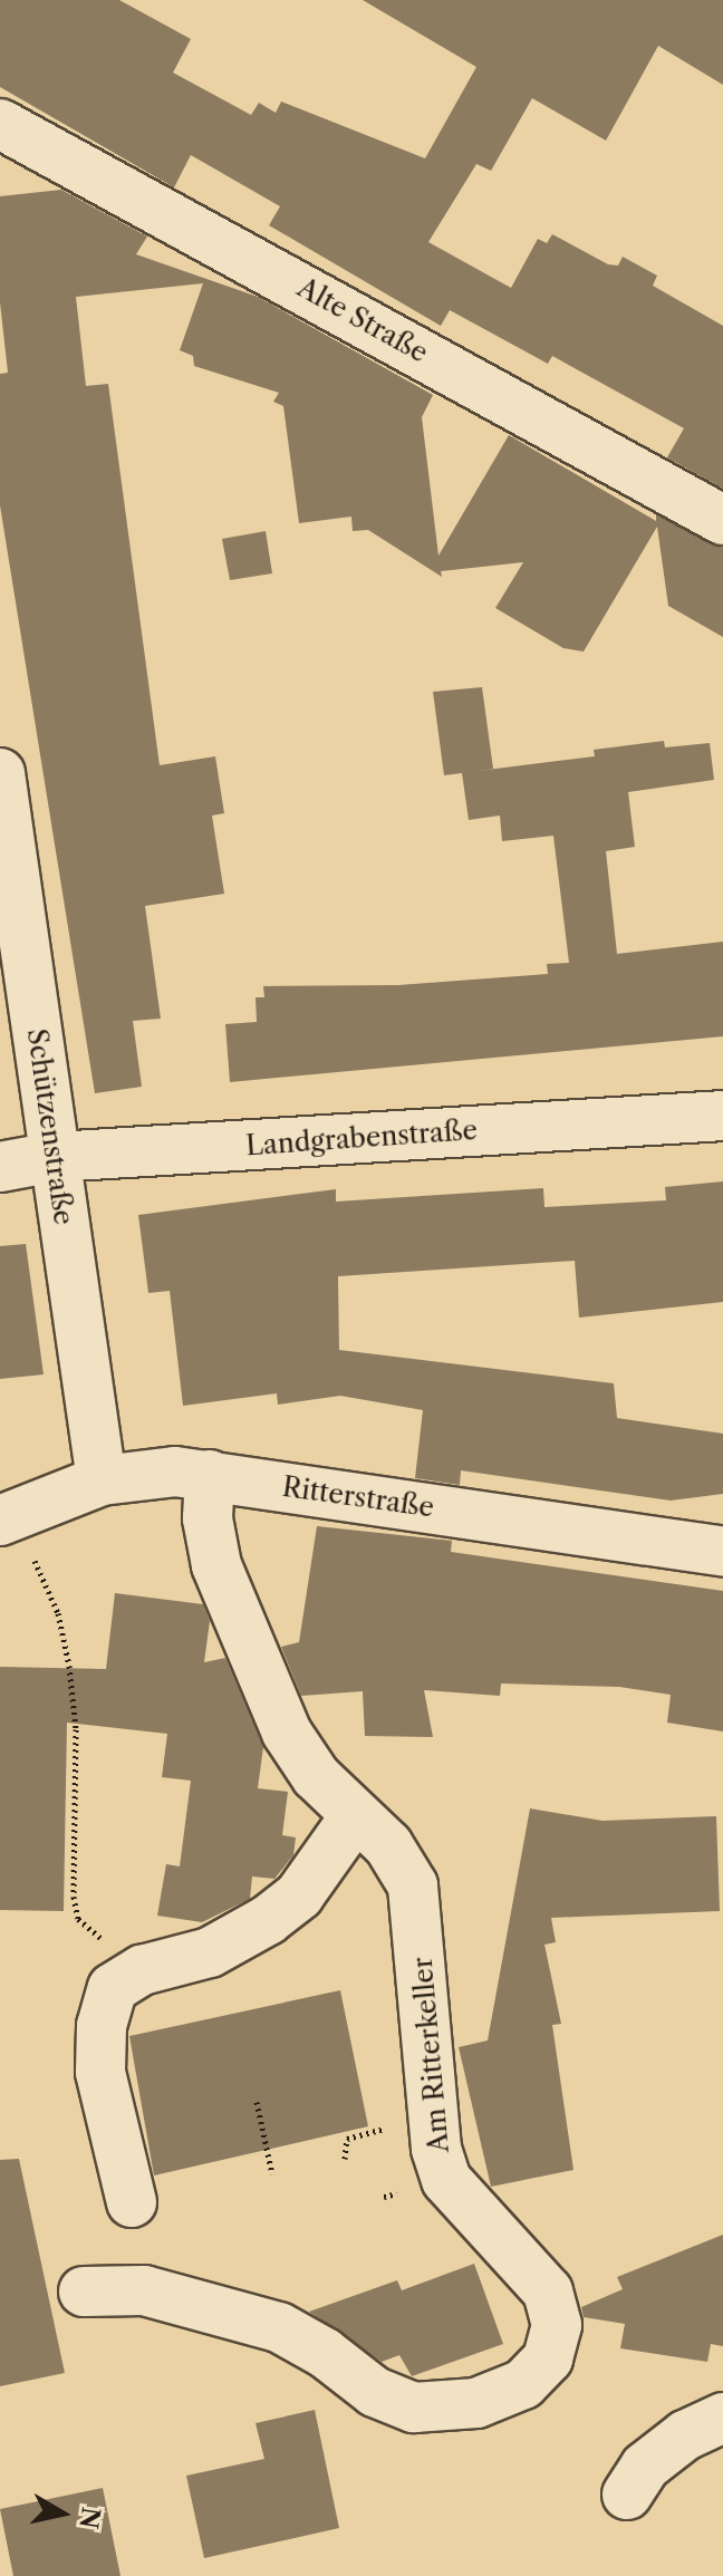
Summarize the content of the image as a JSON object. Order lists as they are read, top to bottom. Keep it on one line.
{"streets":{"street":["Alte Straße","Schützenstraße","Landgrabenstraße","Ritterstraße","Am Ritterkeller"]},"crossings":[["Schützenstraße","Landgrabenstraße"],["Schützenstraße","Ritterstraße"],["Ritterstraße","Am Ritterkeller"]],"north":"right"}
